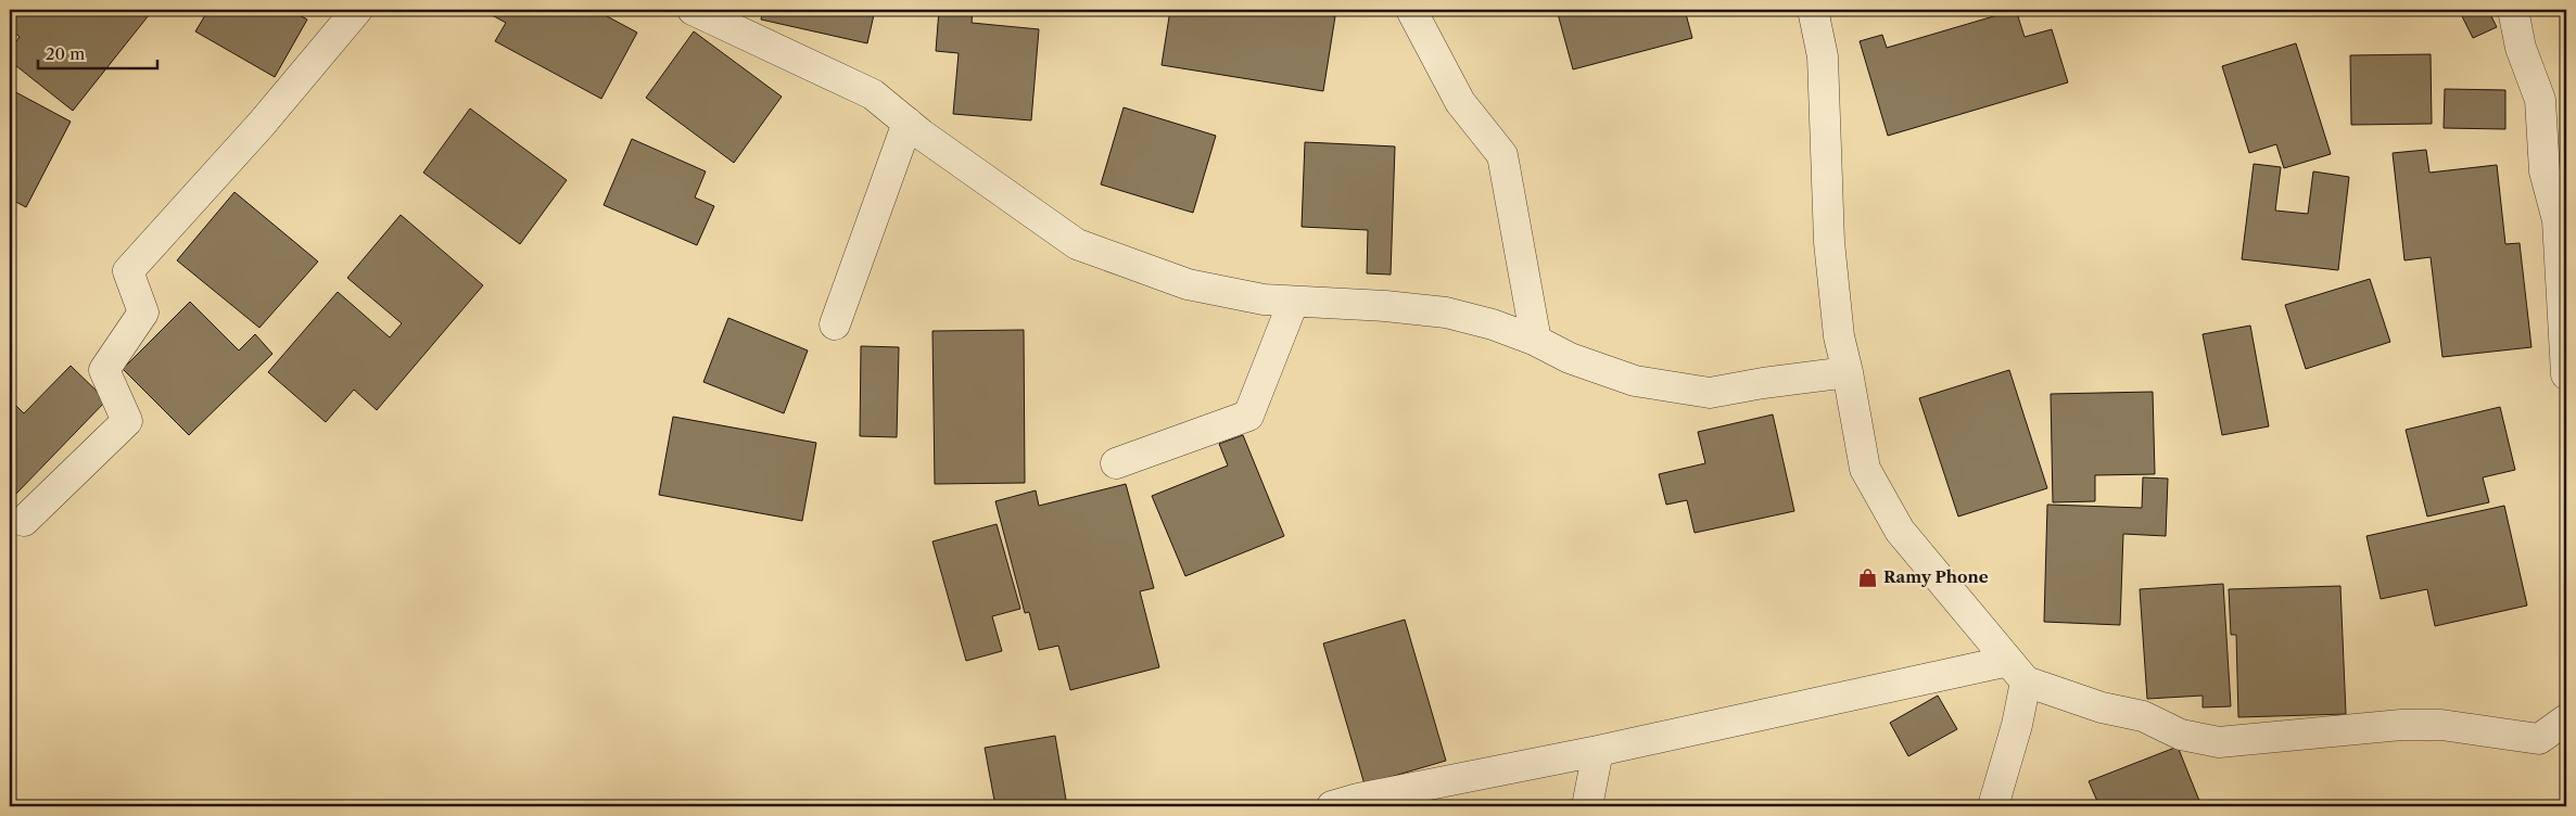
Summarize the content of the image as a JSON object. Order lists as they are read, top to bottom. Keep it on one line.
{"places":{"shop":["Ramy Phone"]},"scale_bar":"20 m"}
